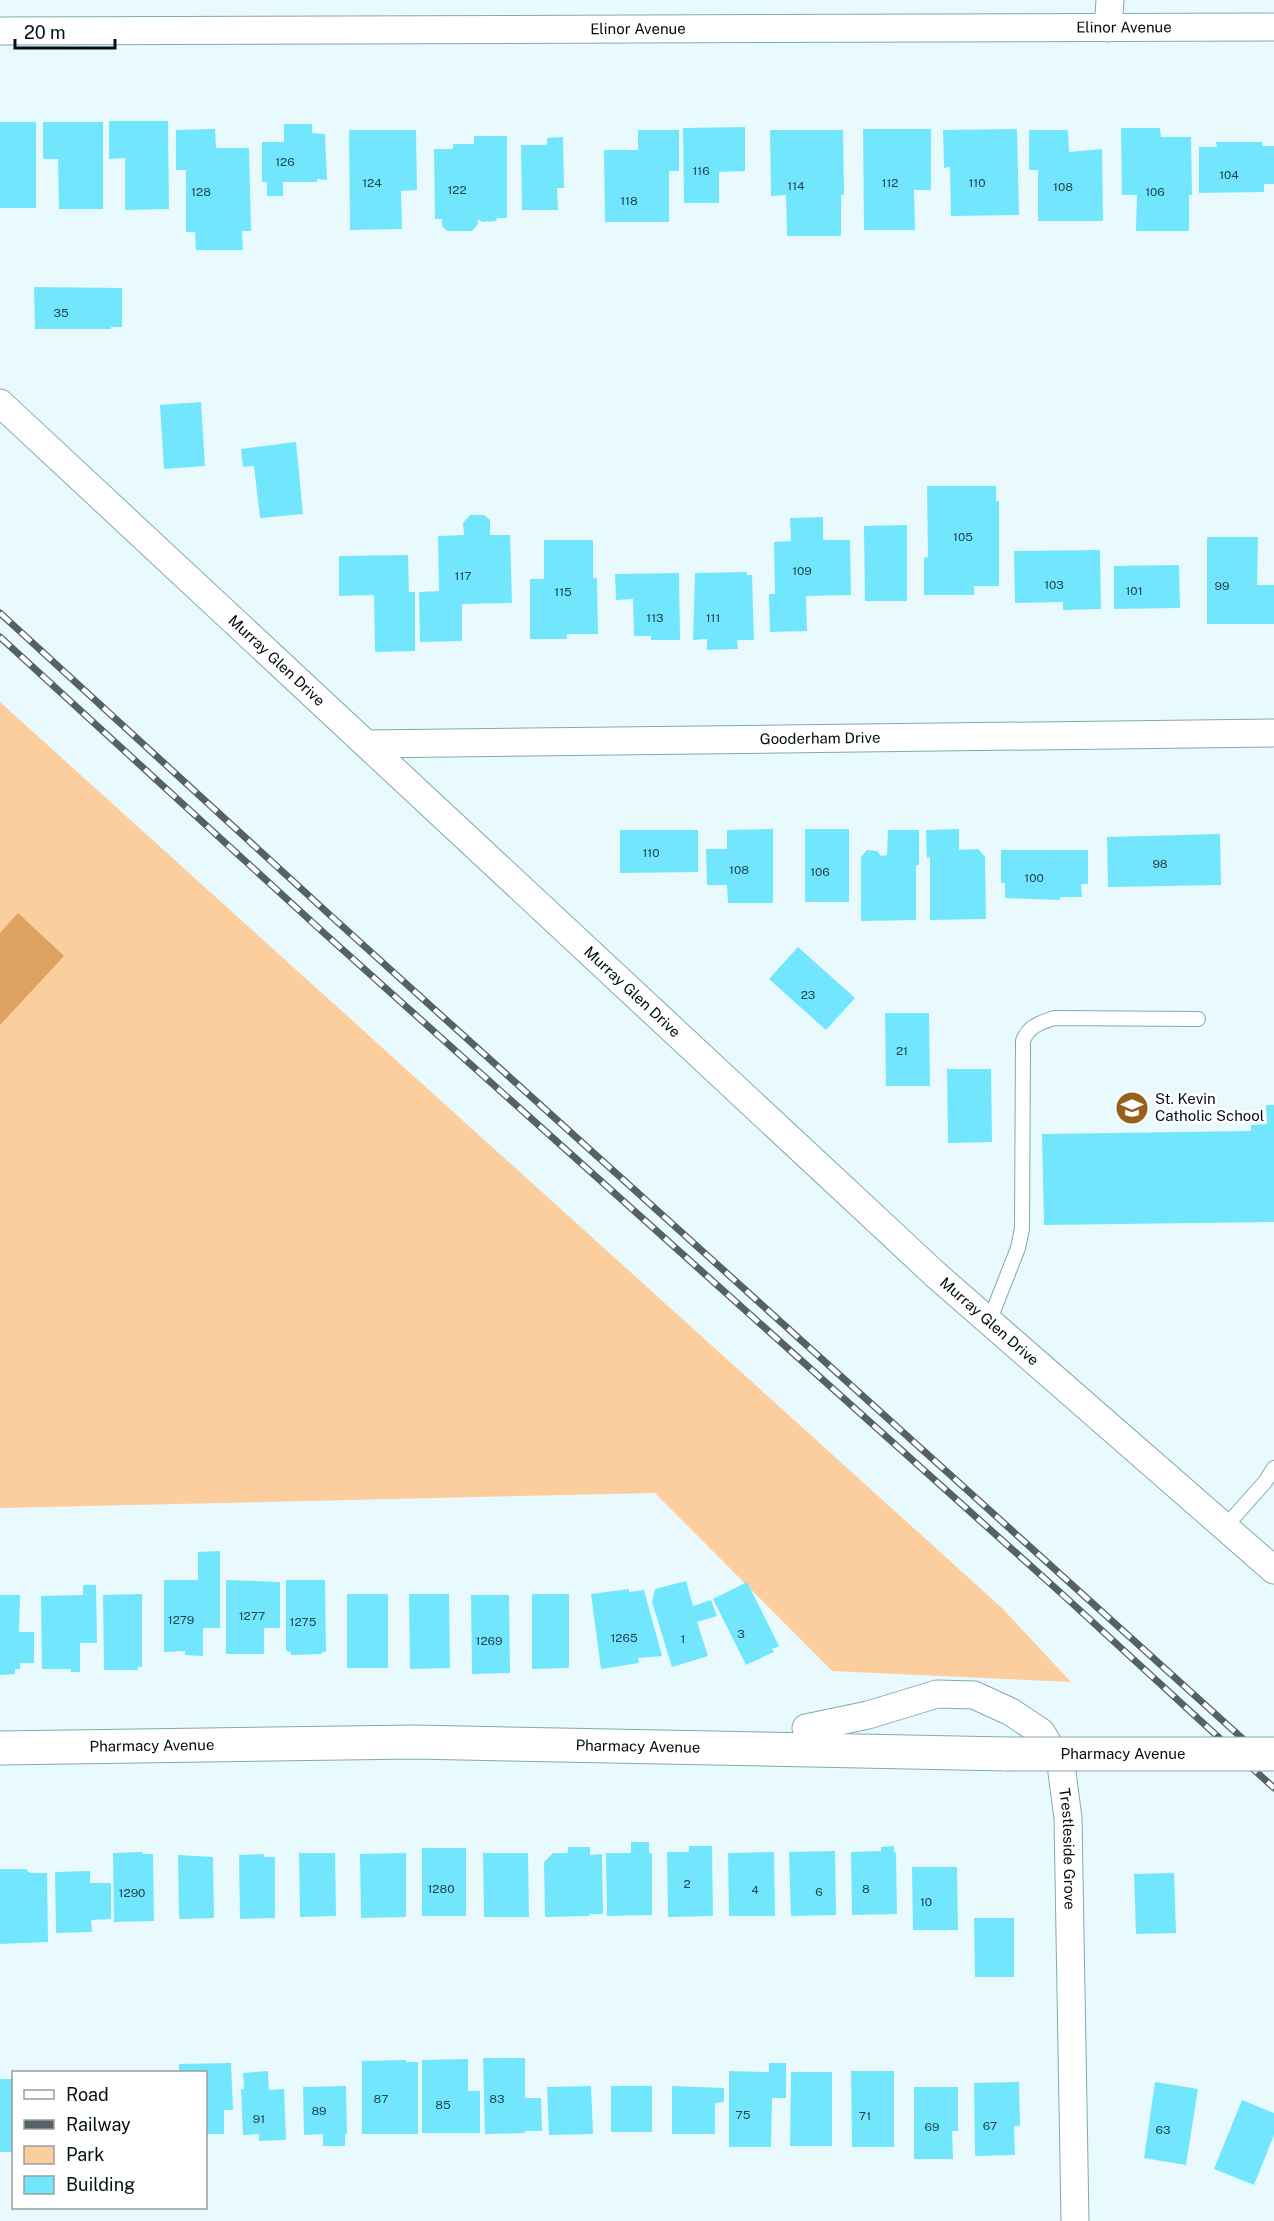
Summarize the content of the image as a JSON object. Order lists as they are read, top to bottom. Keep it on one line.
{"streets":{"street":["Elinor Avenue","Murray Glen Drive","Gooderham Drive","Pharmacy Avenue","Trestleside Grove"]},"crossings":[["Murray Glen Drive","Gooderham Drive"]],"places":{"school or university":["St. Kevin Catholic School"]},"house_numbers":["126","116","104","124","112","110","114","108","122","128","106","118","35","105","109","117","103","99","101","115","113","111","110","98","108","106","100","23","21","1277","1279","1275","3","1265","1","1269","2","1280","8","4","6","1290","10","87","83","85","89","75","71","91","67","69","63"],"legend":["Road","Railway","Park","Building"],"scale_bar":"20 m"}
